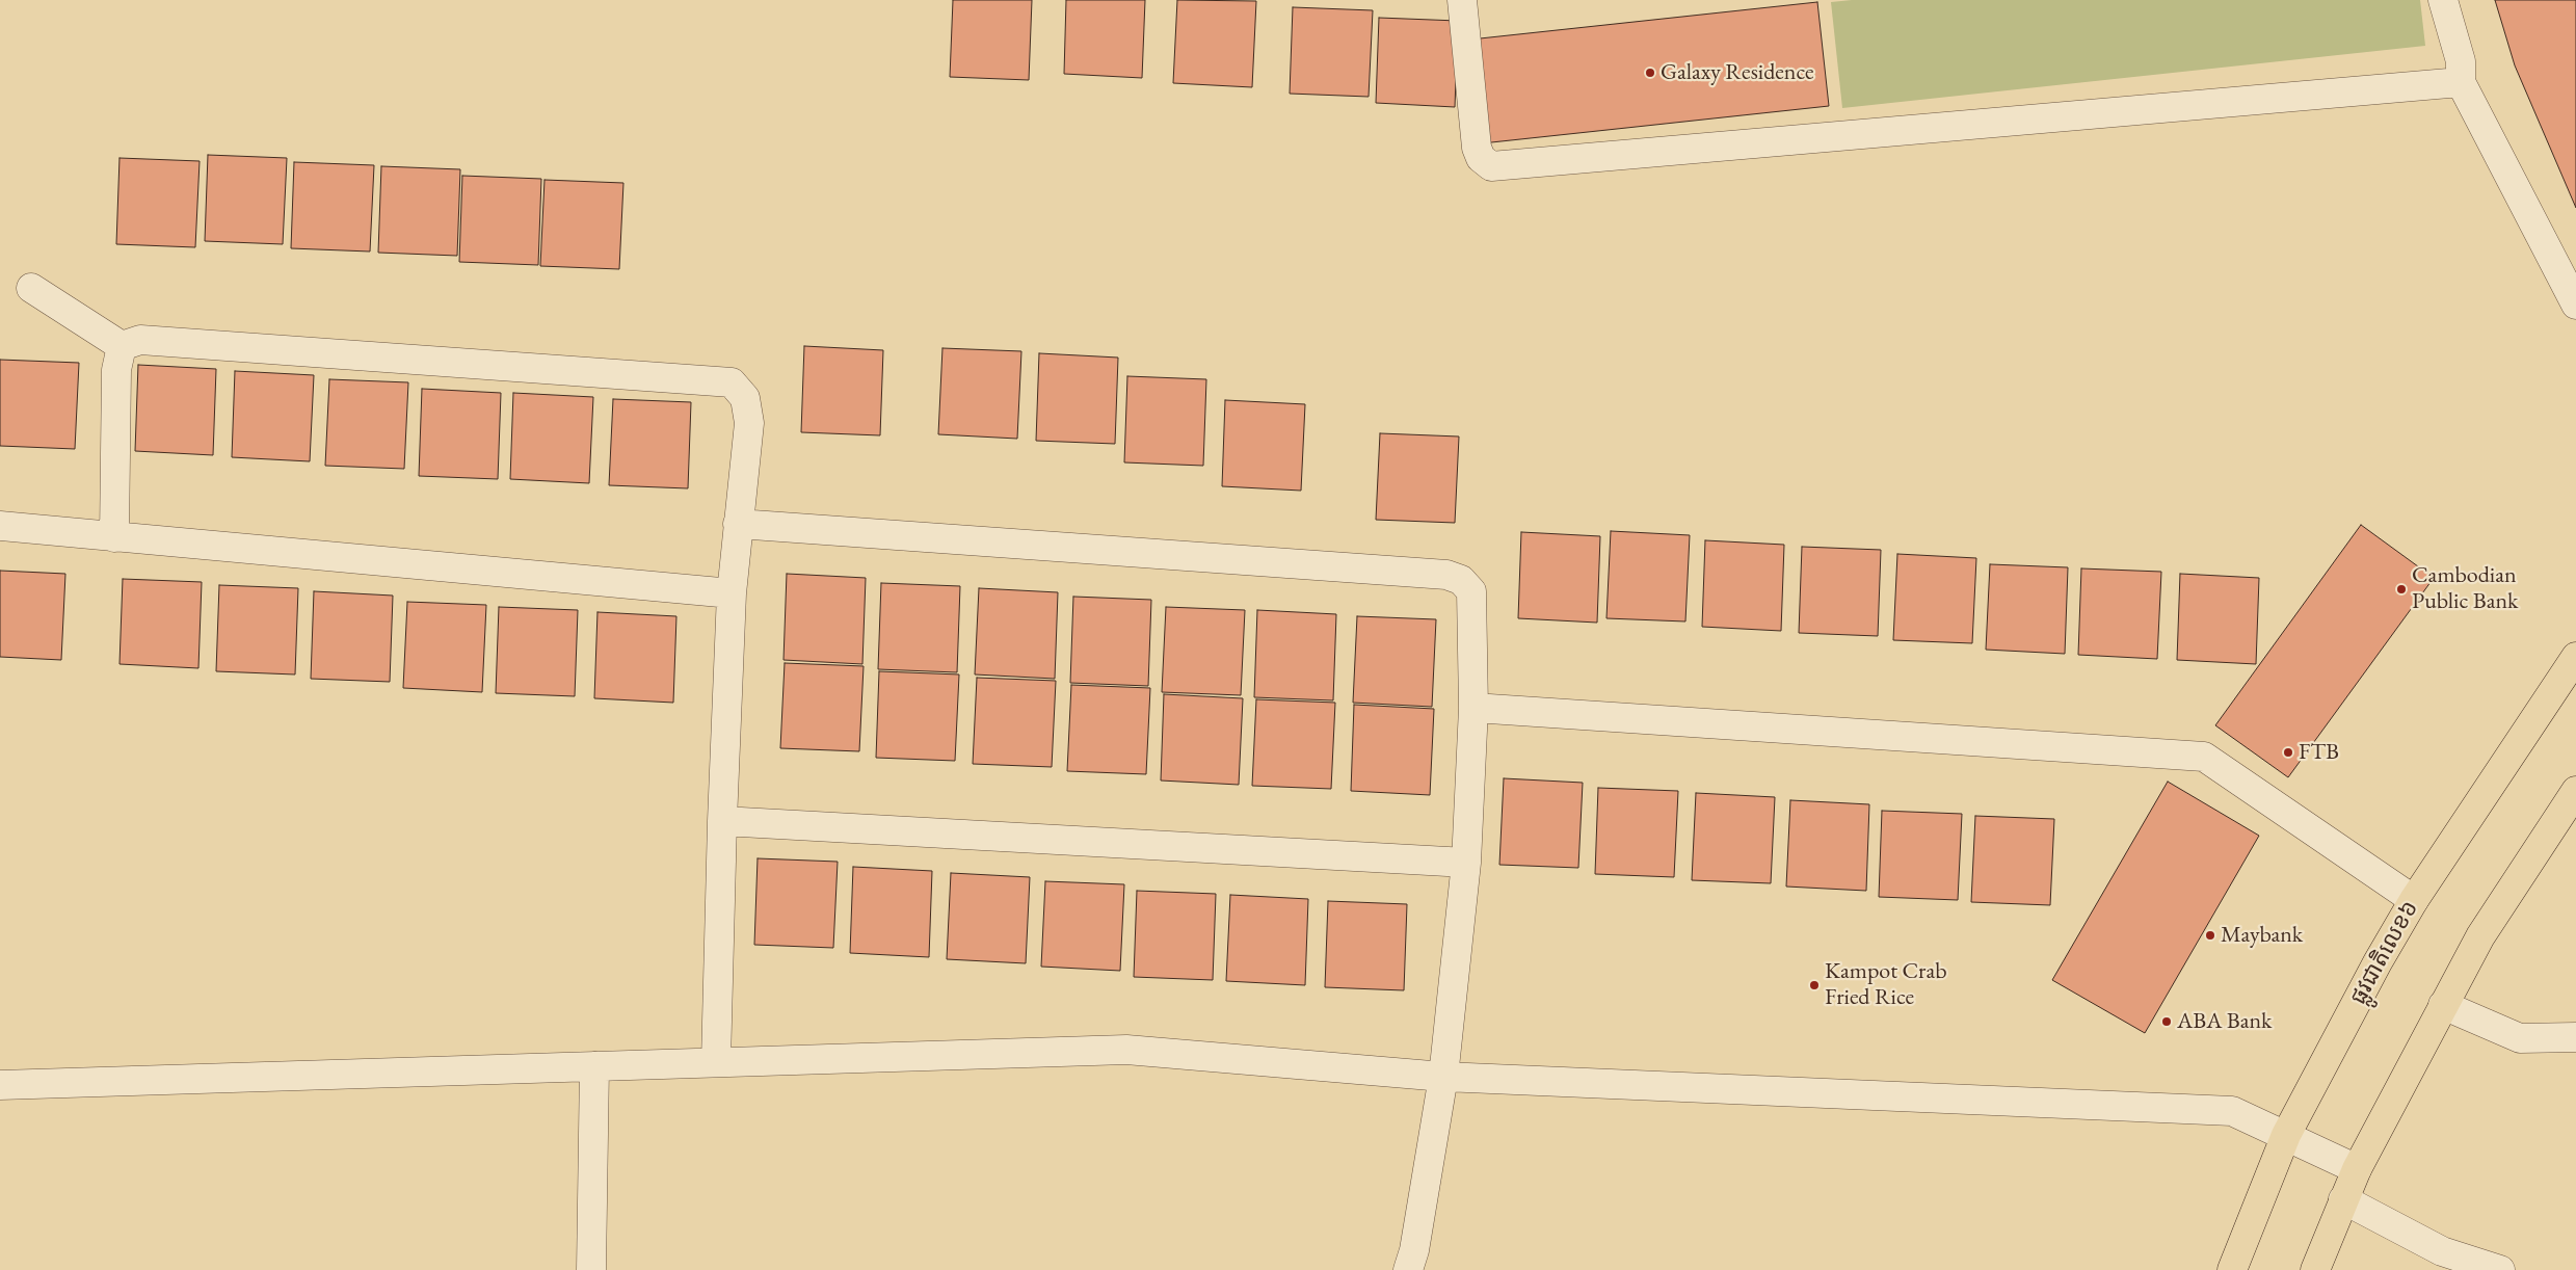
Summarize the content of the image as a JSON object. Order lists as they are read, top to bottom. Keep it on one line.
{"streets":{"highway":["ផ្លូវជាតិលេខ៦"]},"places":["Galaxy Residence","Cambodian Public Bank","FTB","Maybank","Kampot Crab Fried Rice","ABA Bank"]}
